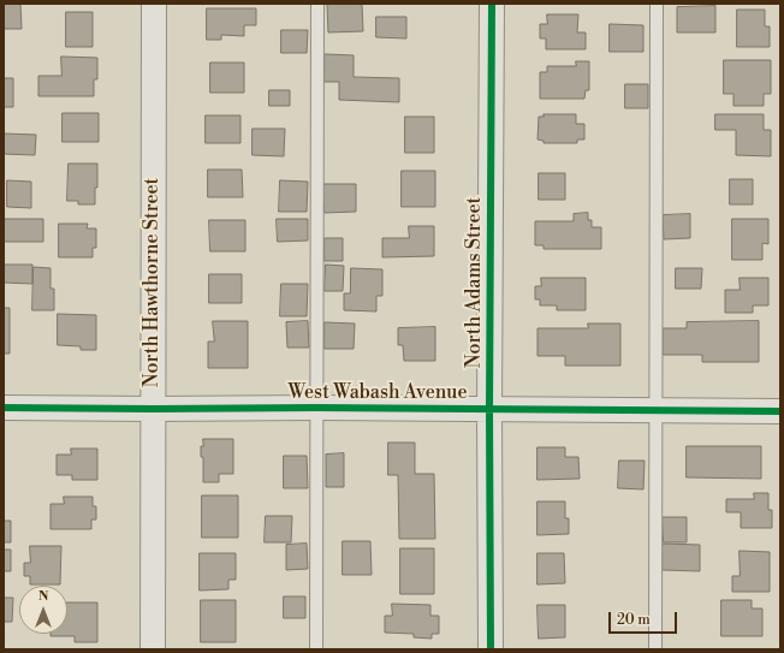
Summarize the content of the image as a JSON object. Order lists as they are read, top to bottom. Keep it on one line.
{"streets":{"street":["North Hawthorne Street","North Adams Street","West Wabash Avenue"]},"crossings":[["North Hawthorne Street","West Wabash Avenue"],["North Adams Street","West Wabash Avenue"]],"scale_bar":"20 m","north":"top"}
